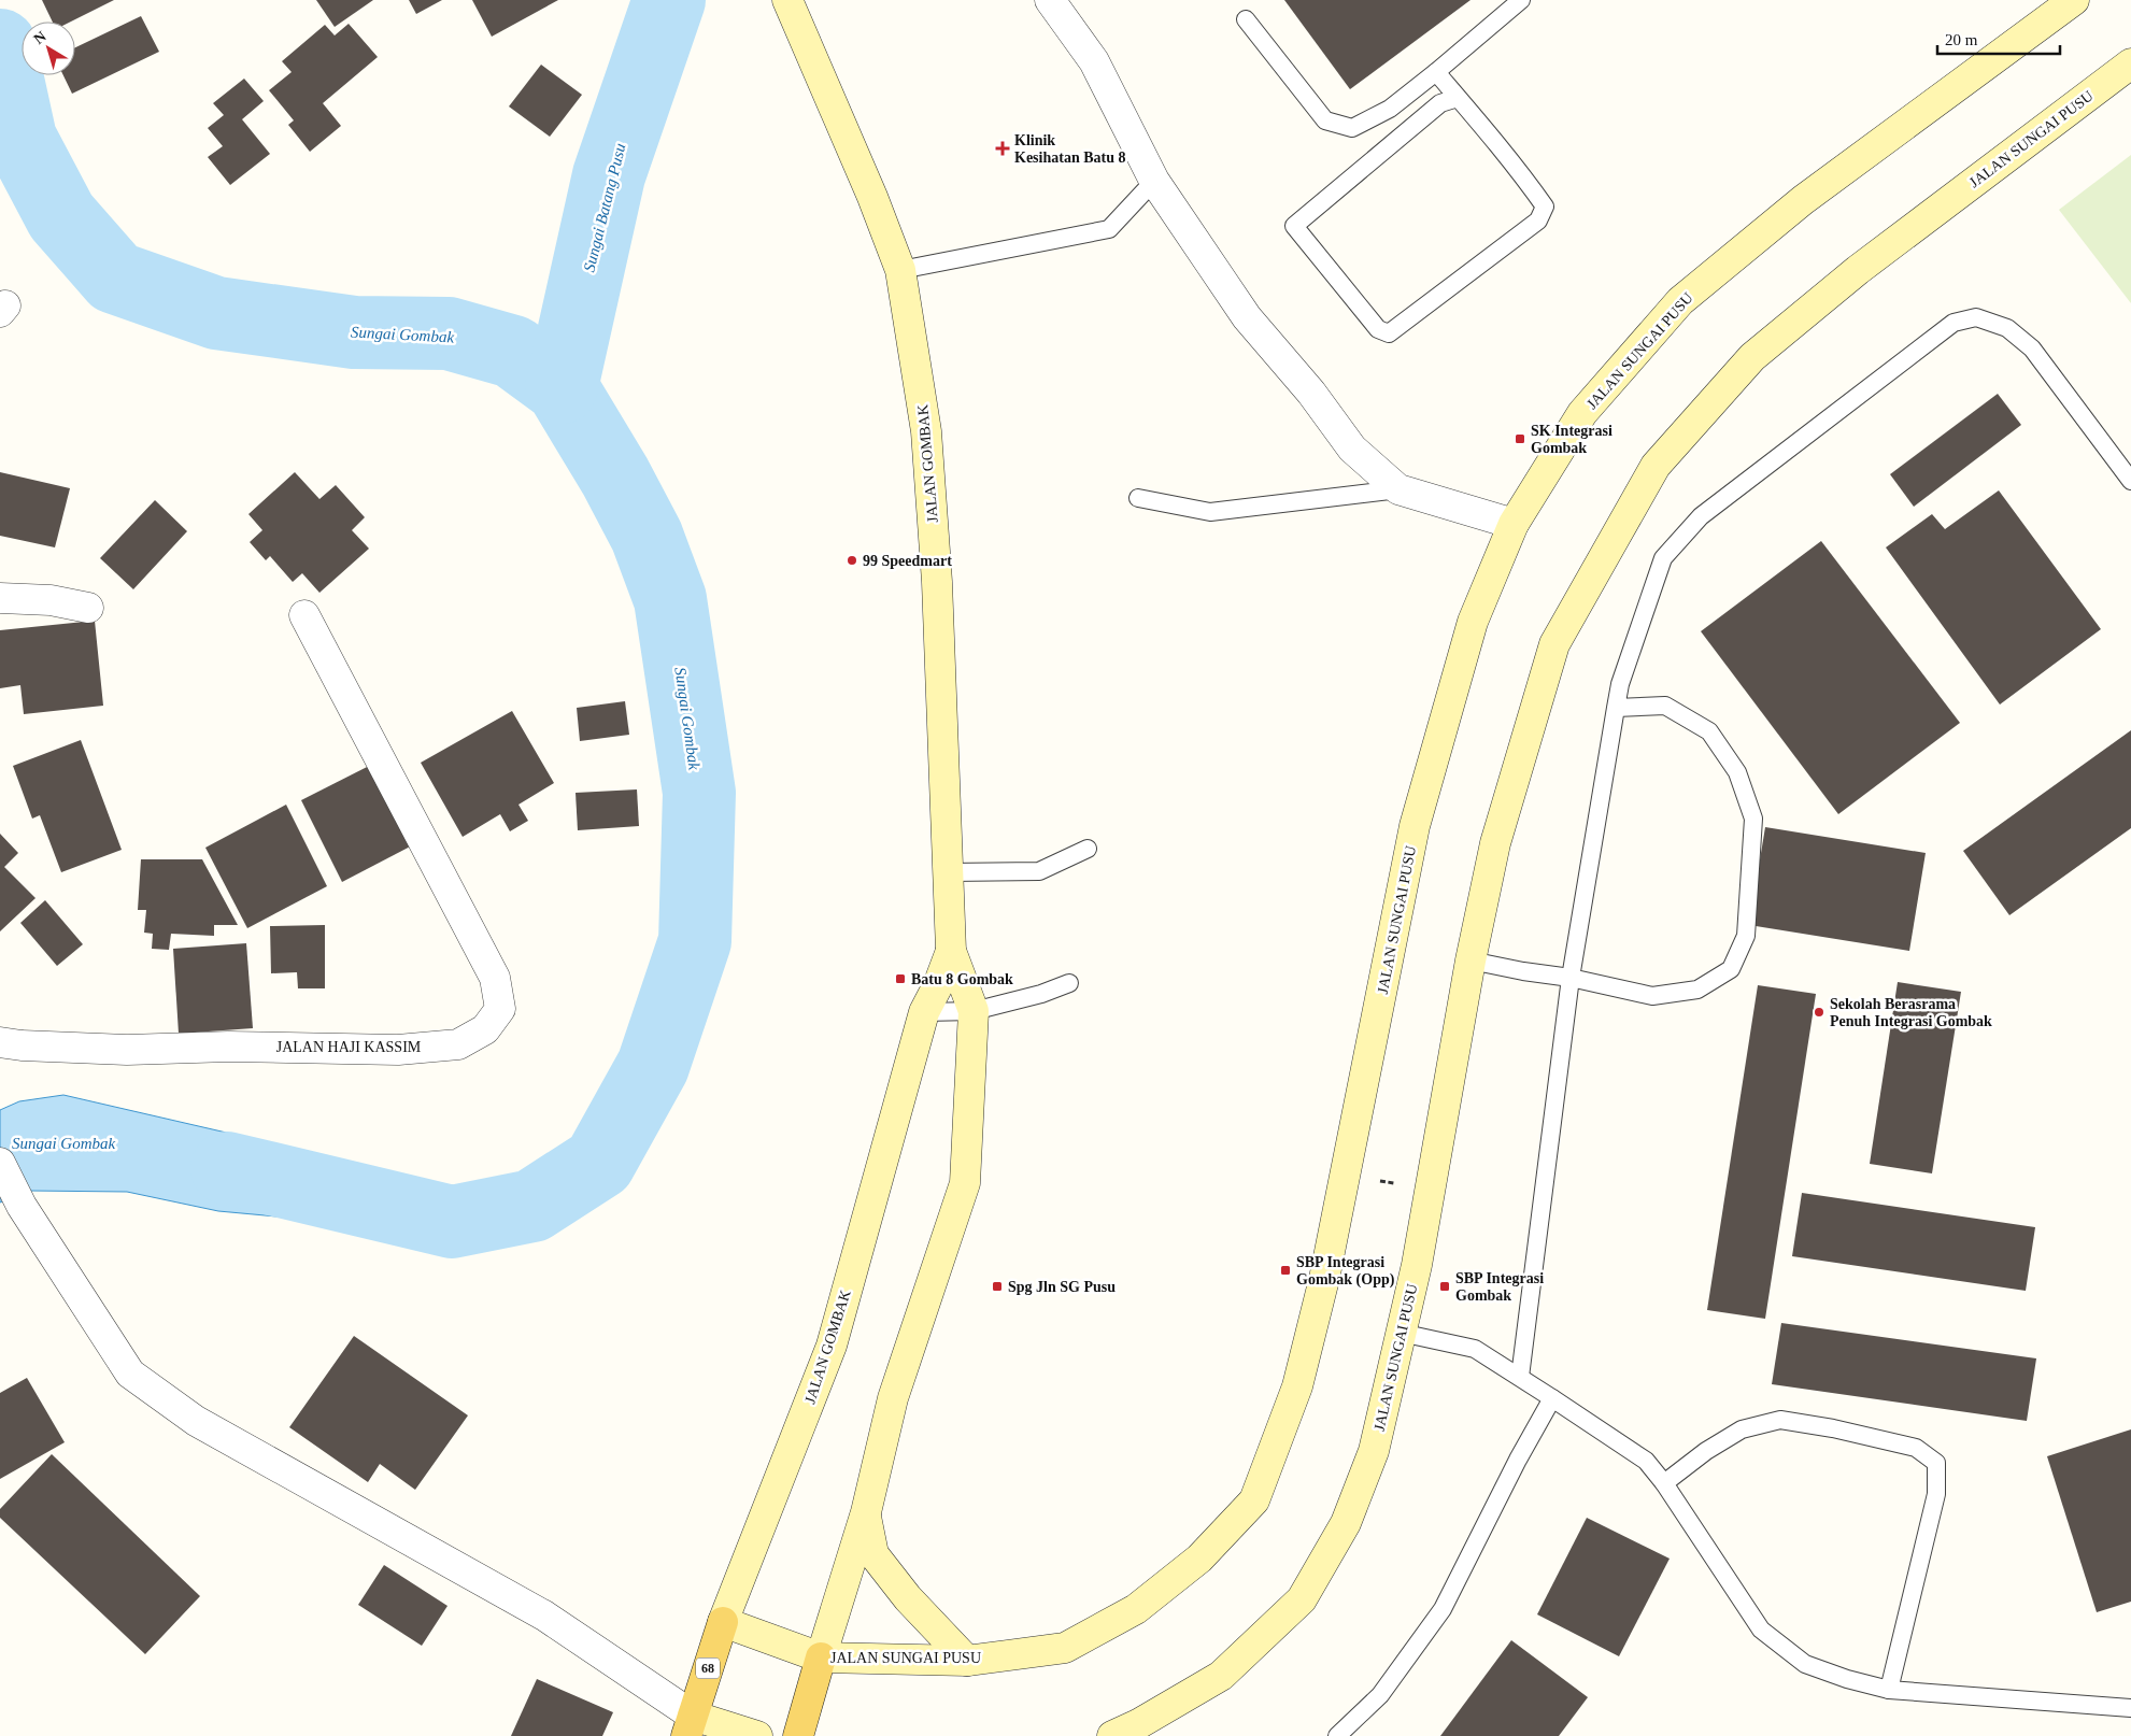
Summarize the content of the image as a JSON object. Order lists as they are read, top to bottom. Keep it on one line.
{"streets":{"main road":["JALAN SUNGAI PUSU","JALAN GOMBAK","68"],"street":["JALAN HAJI KASSIM"]},"crossings":[["JALAN SUNGAI PUSU","JALAN GOMBAK"]],"water":["Sungai Batang Pusu","Sungai Gombak"],"places":{"health":["Klinik Kesihatan Batu 8"],"transit":["SK Integrasi Gombak","Batu 8 Gombak","SBP Integrasi Gombak (Opp)","Spg Jln SG Pusu","SBP Integrasi Gombak"],"other":["99 Speedmart","Sekolah Berasrama Penuh Integrasi Gombak"]},"scale_bar":"20 m","north":"top left"}
